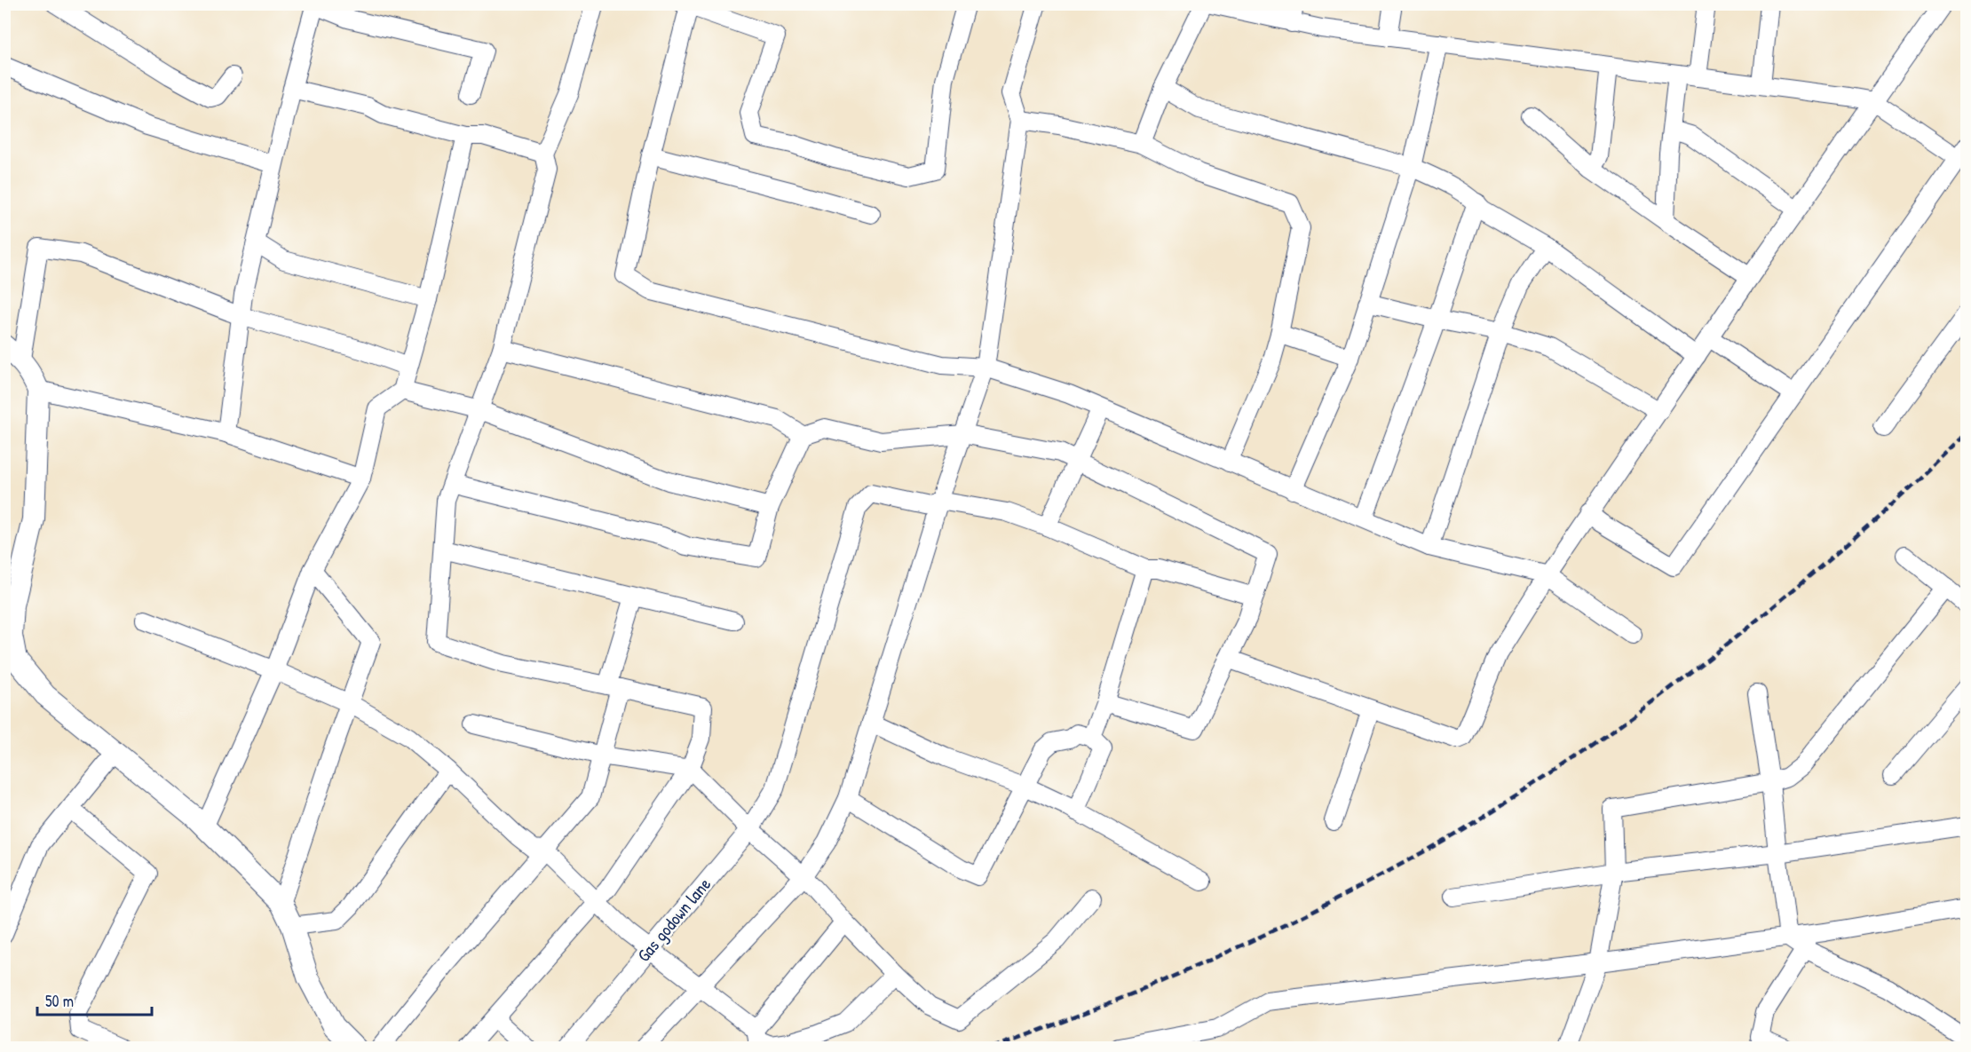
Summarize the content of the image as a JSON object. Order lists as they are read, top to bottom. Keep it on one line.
{"streets":{"street":["Gas godown lane"]},"scale_bar":"50 m"}
